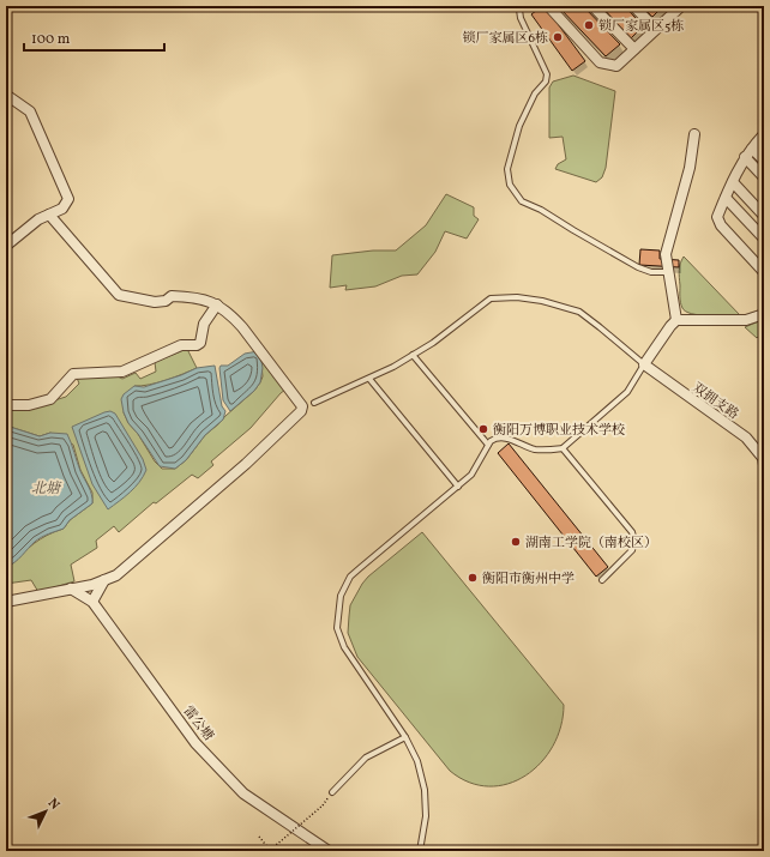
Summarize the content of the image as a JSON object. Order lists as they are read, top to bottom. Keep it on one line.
{"streets":{"street":["双拥支路","雷公塘"]},"water":["北塘"],"places":["锁厂家属区5栋","锁厂家属区6栋","衡阳万博职业技术学校","湖南工学院（南校区）","衡阳市衡州中学"],"scale_bar":"100 m","north":"top right"}
